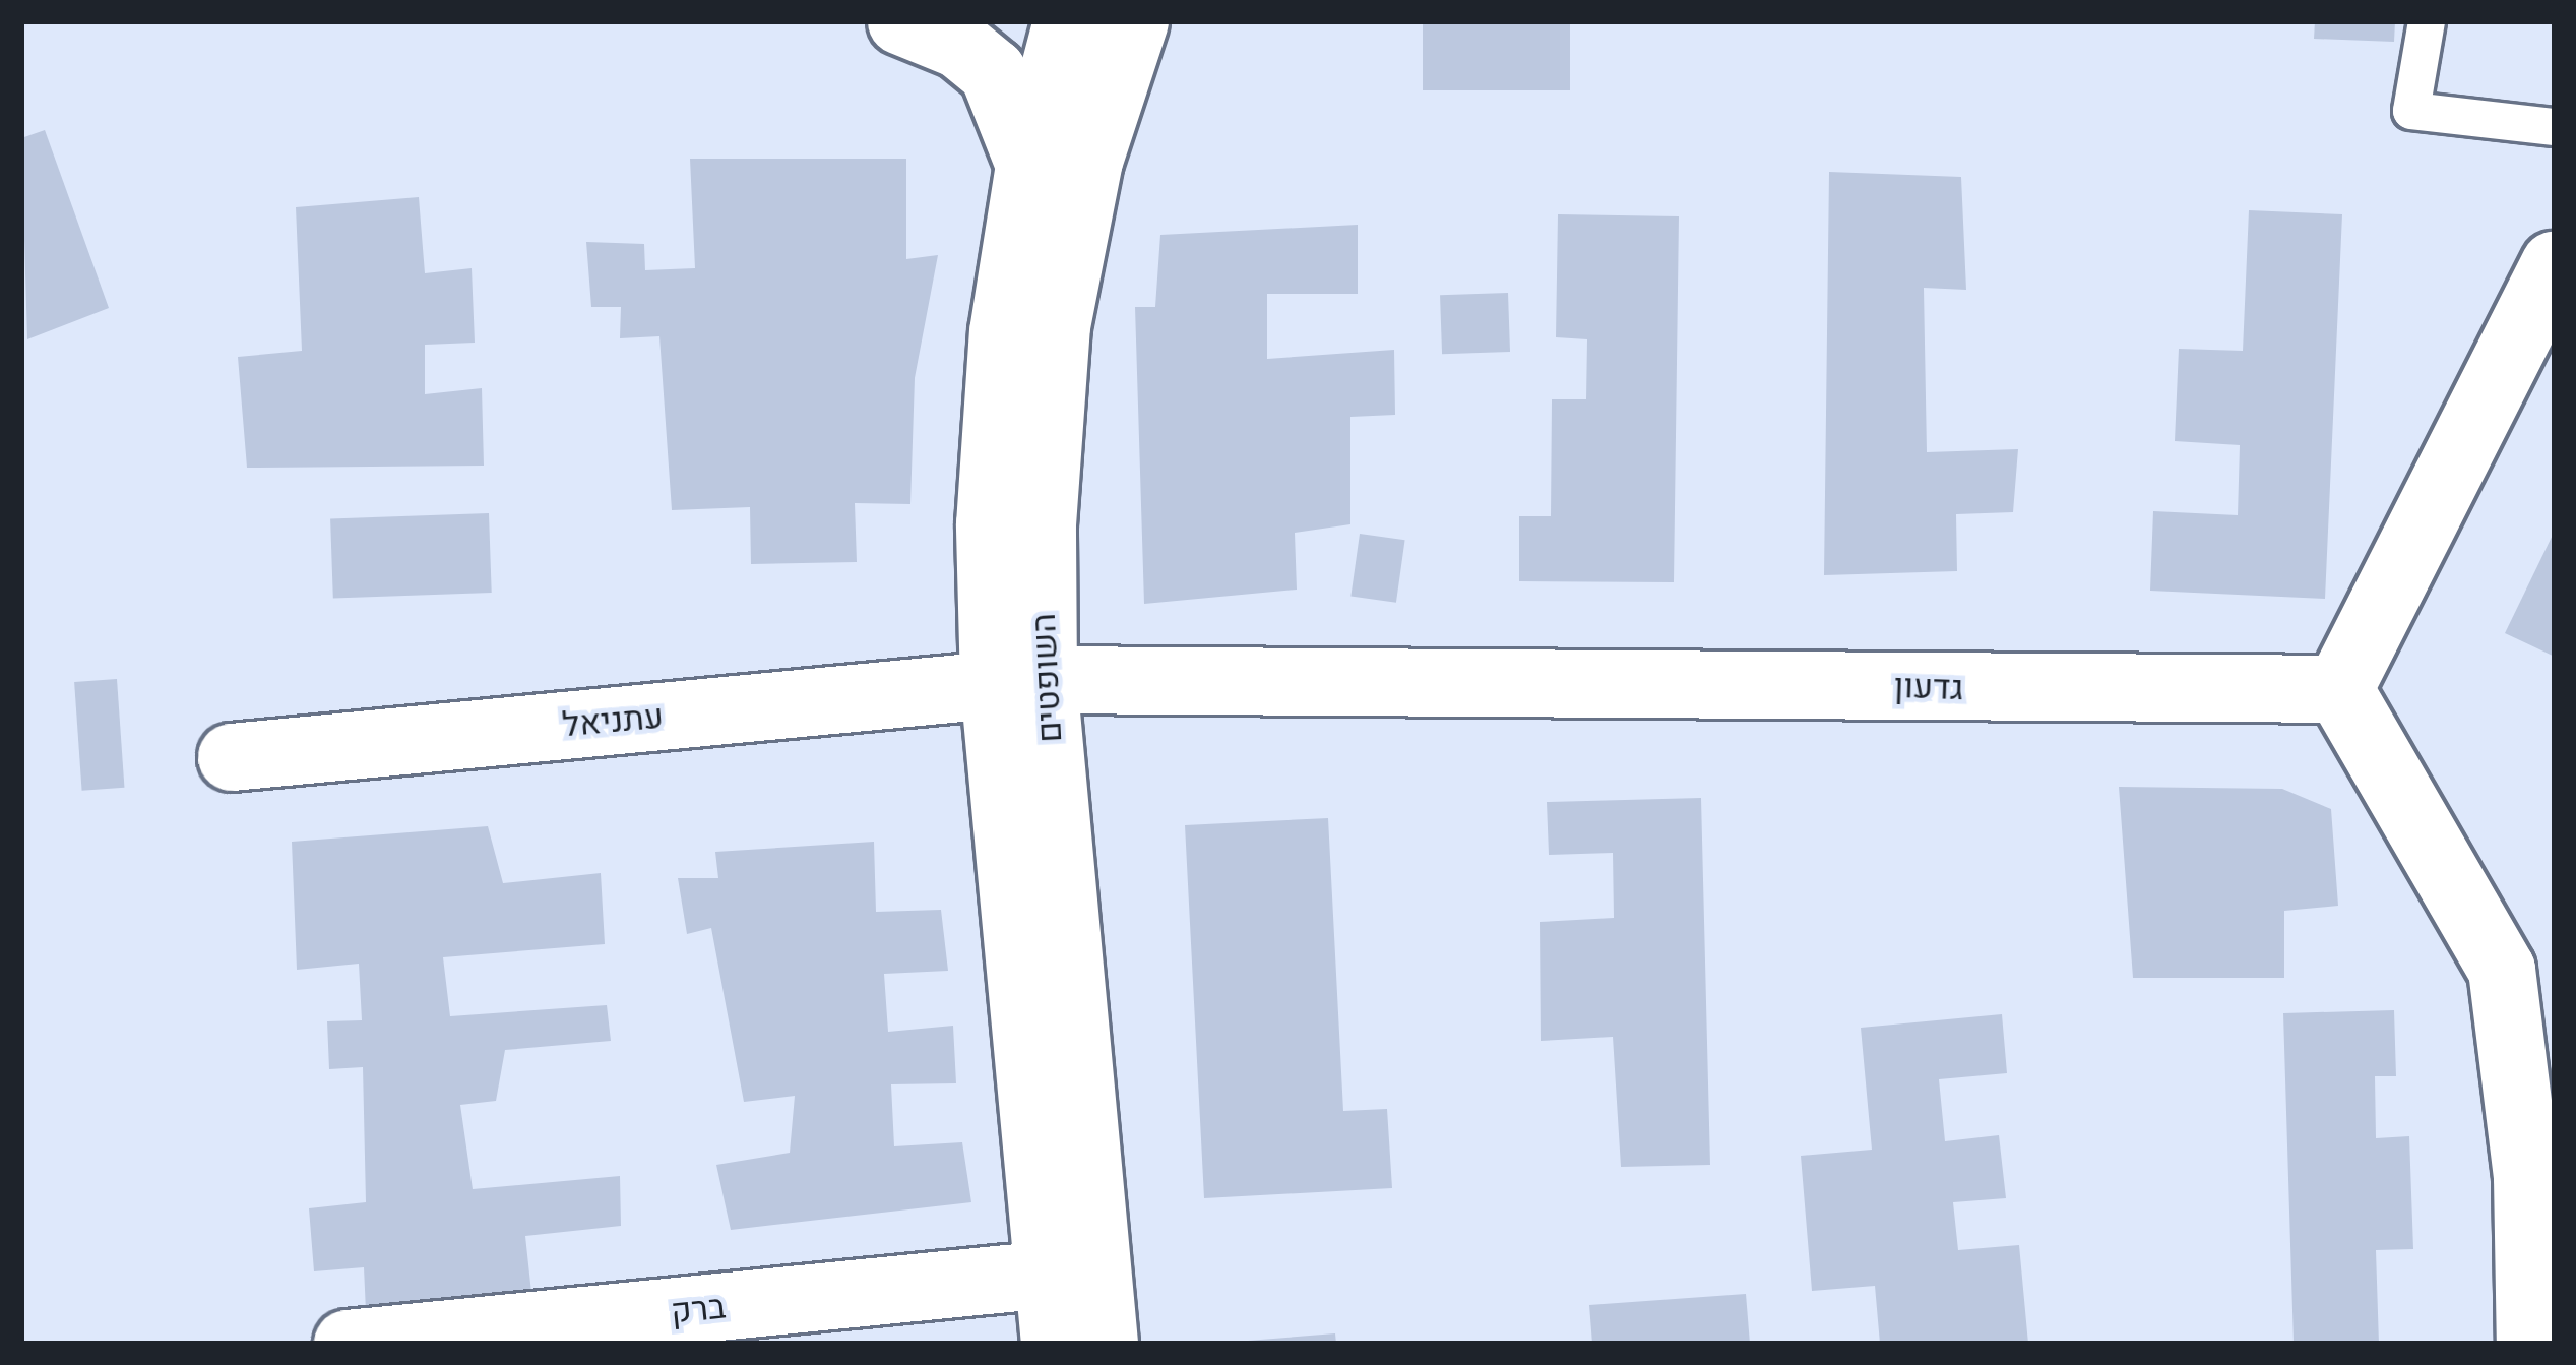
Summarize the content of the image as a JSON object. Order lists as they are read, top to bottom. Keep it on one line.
{"streets":{"street":["השופטים","גדעון","עתניאל","ברק"]},"crossings":[["השופטים","גדעון"],["השופטים","עתניאל"],["השופטים","ברק"],["גדעון","עתניאל"]]}
